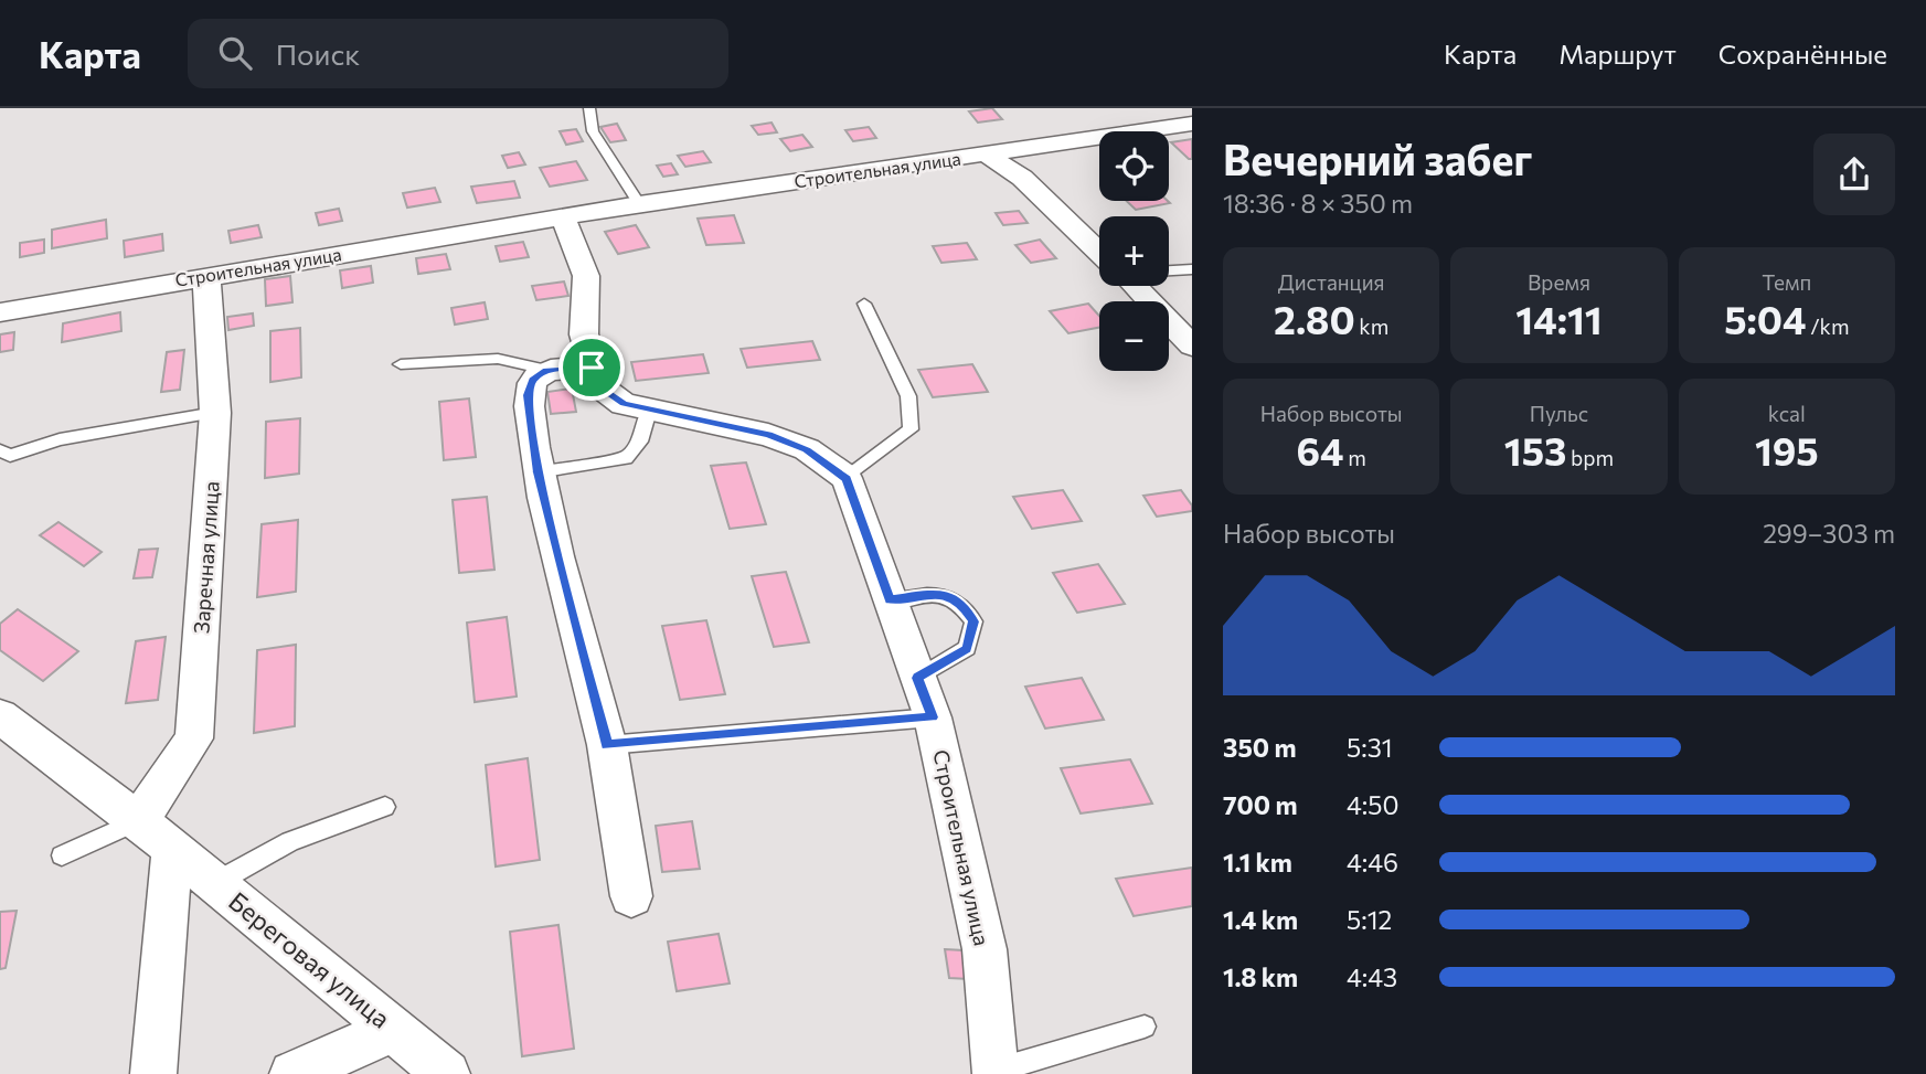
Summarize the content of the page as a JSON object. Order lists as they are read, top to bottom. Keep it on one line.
{"streets":{"street":["Строительная улица","Заречная улица","Береговая улица"]},"crossings":[["Строительная улица","Заречная улица"],["Заречная улица","Береговая улица"]],"page":{"header":"Карта","search":"Поиск","nav":["Карта","Маршрут","Сохранённые"],"heading":["Вечерний забег","18:36 · 8 × 350 m"],"map_buttons":["+","−"],"stats":[["Дистанция","2.80 km"],["Время","14:11"],["Темп","5:04 /km"],["Набор высоты","64 m"],["Пульс","153 bpm"],["kcal","195"]],"chart":["Набор высоты","299–303 m"],"list":[{"name":"350 m","note":"5:31"},{"name":"700 m","note":"4:50"},{"name":"1.1 km","note":"4:46"},{"name":"1.4 km","note":"5:12"},{"name":"1.8 km","note":"4:43"}]}}
